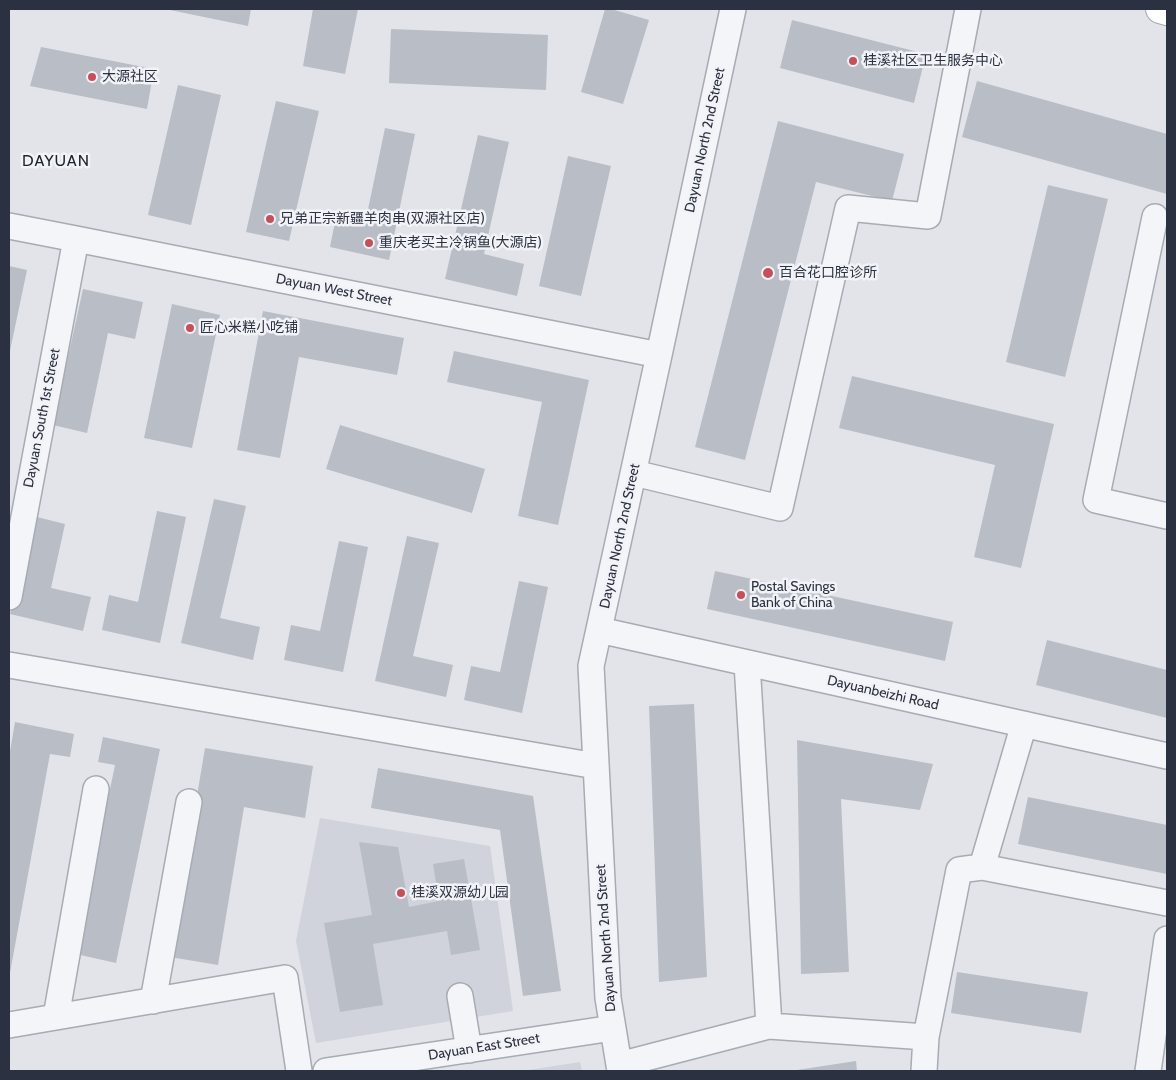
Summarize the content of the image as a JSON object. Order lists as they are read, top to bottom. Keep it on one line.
{"streets":{"street":["Dayuan North 2nd Street","Dayuan West Street","Dayuan South 1st Street","Dayuanbeizhi Road","Dayuan East Street"]},"crossings":[["Dayuan North 2nd Street","Dayuan West Street"],["Dayuan North 2nd Street","Dayuanbeizhi Road"],["Dayuan North 2nd Street","Dayuan East Street"],["Dayuan West Street","Dayuan South 1st Street"]],"districts":["DAYUAN"],"places":["桂溪社区卫生服务中心","大源社区","兄弟正宗新疆羊肉串(双源社区店)","重庆老买主冷锅鱼(大源店)","百合花口腔诊所","匠心米糕小吃铺","Postal Savings Bank of China","桂溪双源幼儿园"]}
